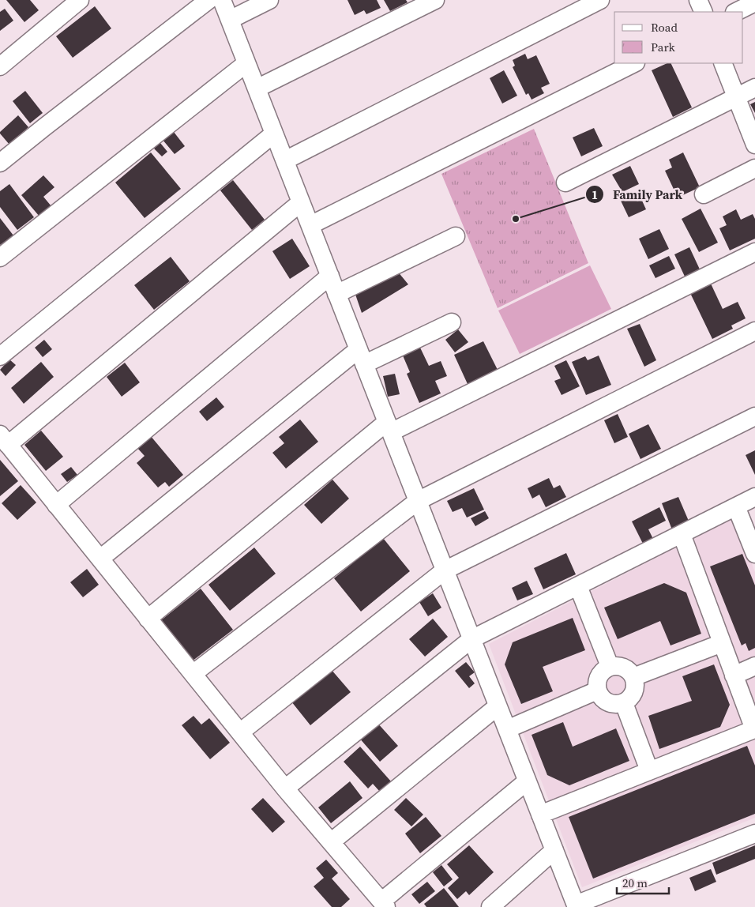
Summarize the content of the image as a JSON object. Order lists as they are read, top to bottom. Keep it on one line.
{"places":["Family Park"],"legend":["Road","Park"],"scale_bar":"20 m"}
